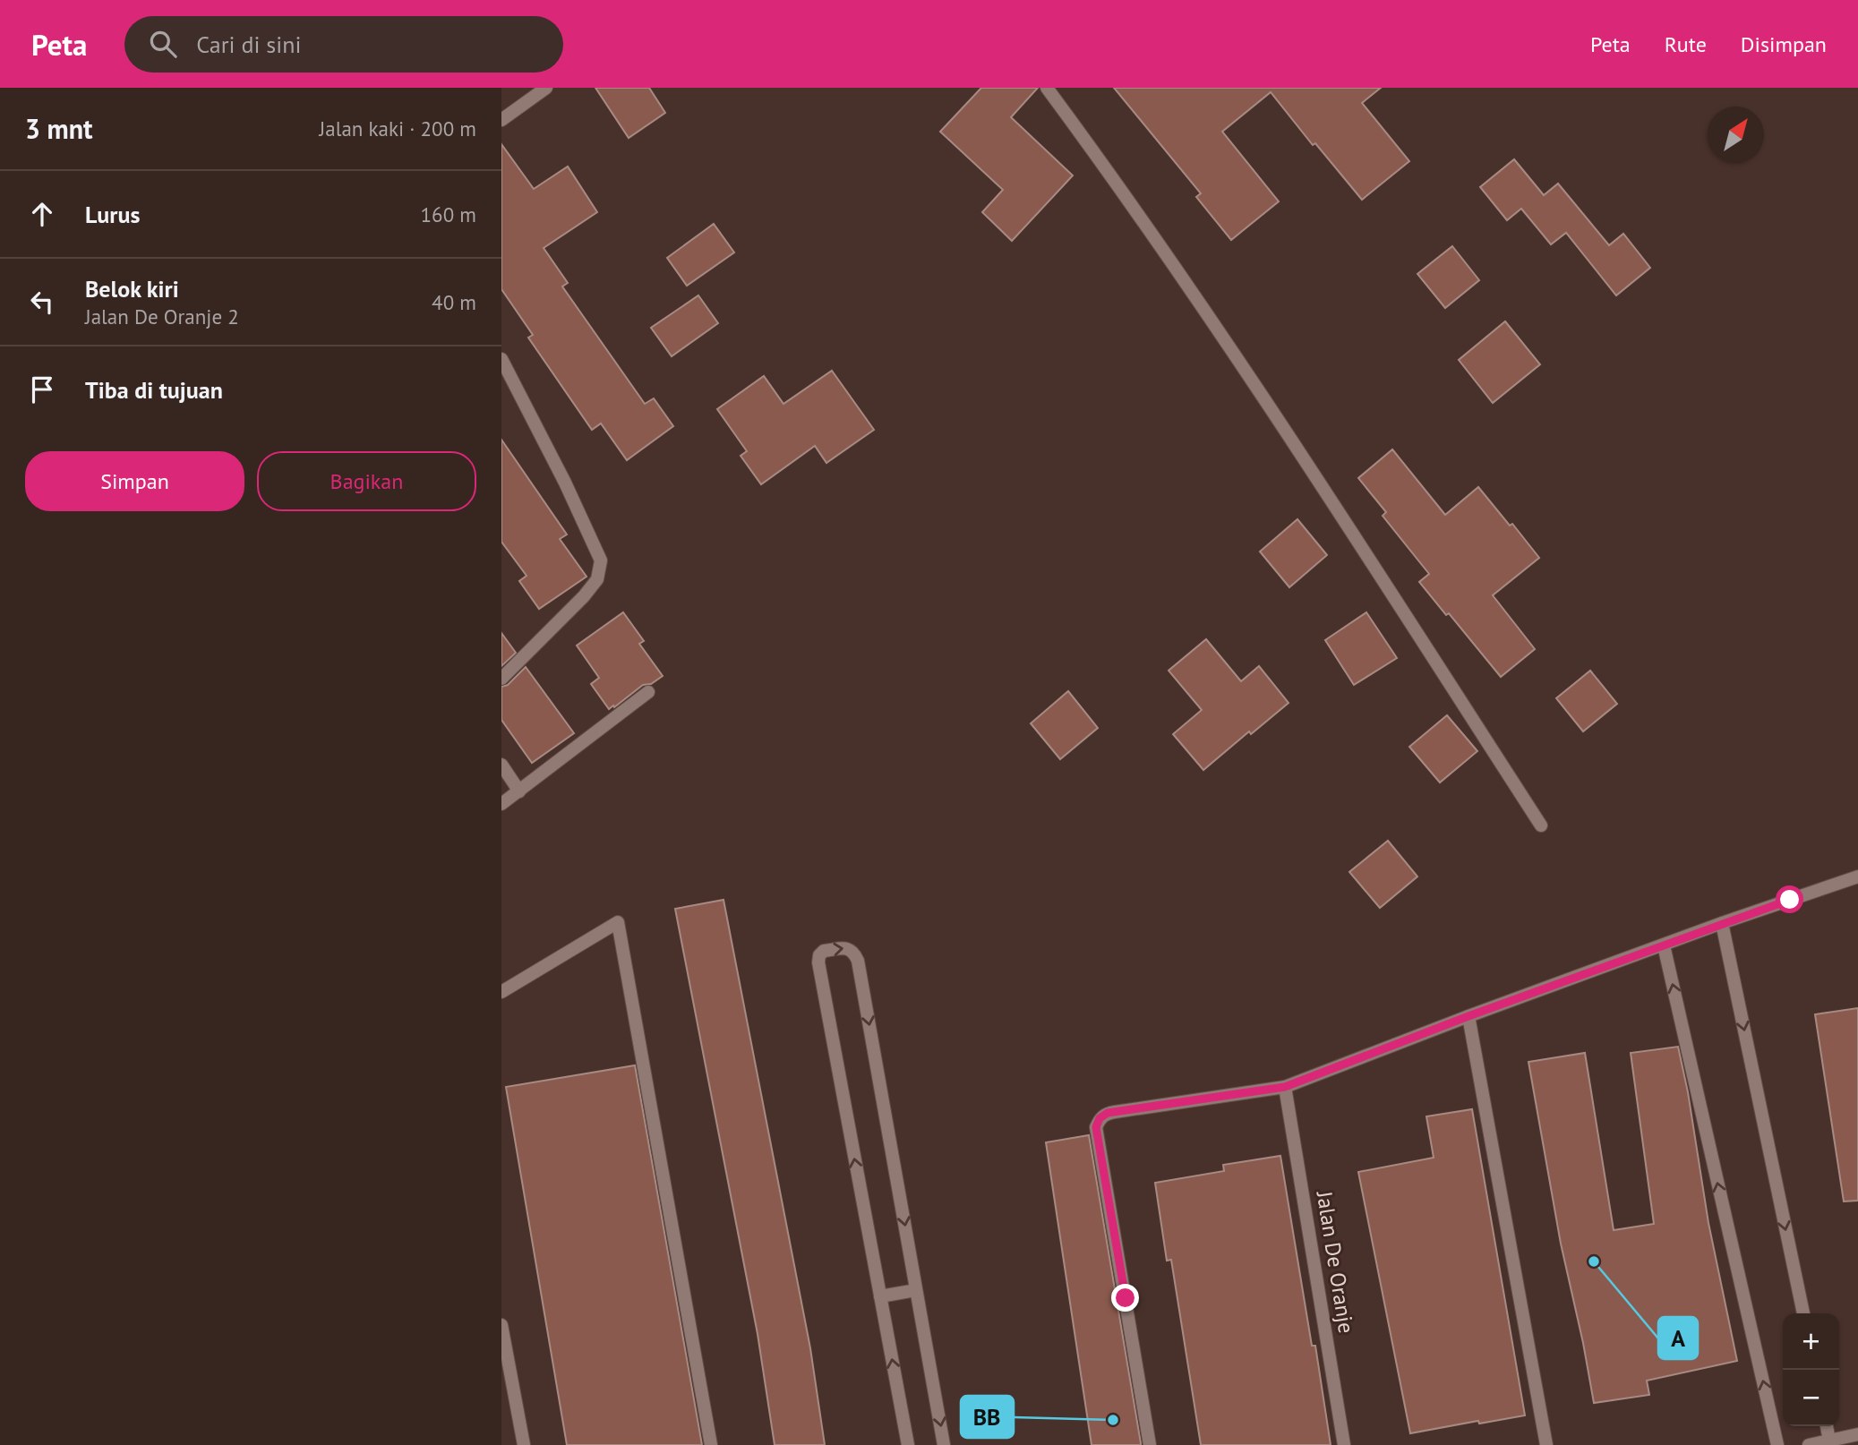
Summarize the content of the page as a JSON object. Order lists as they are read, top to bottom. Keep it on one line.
{"streets":{"street":["Jalan De Oranje"]},"places":["A","BB"],"north":"top right","page":{"header":"Peta","search":"Cari di sini","nav":["Peta","Rute","Disimpan"],"heading":["3 mnt","Jalan kaki · 200 m"],"list":[["Lurus","160 m"],["Belok kiri","Jalan De Oranje 2","40 m"],"Tiba di tujuan"],"buttons":["Simpan","Bagikan"],"map_buttons":["+","−"]}}
